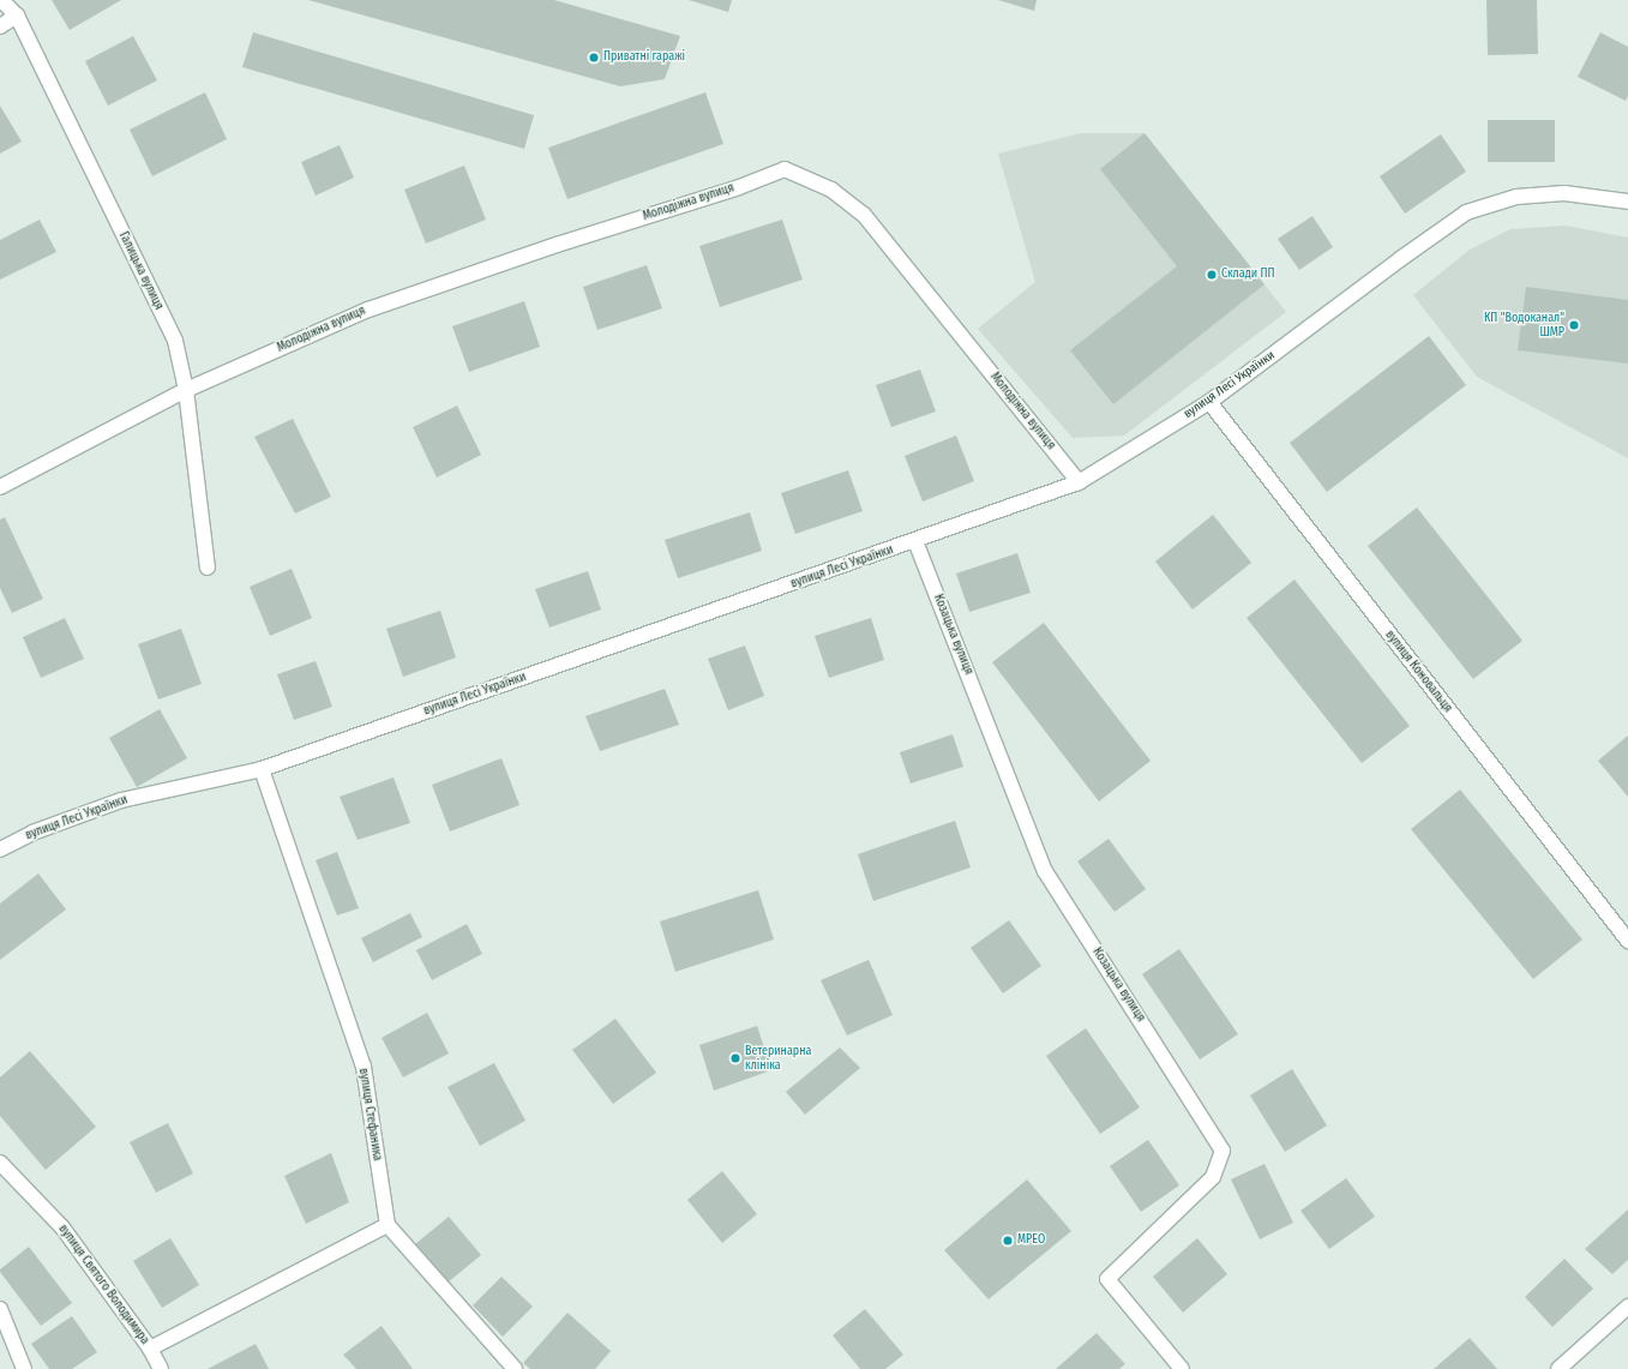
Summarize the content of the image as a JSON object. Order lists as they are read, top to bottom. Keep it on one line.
{"streets":{"street":["Молодіжна вулиця","Галицька вулиця","вулиця Лесі Українки","Козацька вулиця","вулиця Коновальця","вулиця Стефаника","вулиця Святого Володимира"]},"crossings":[["Молодіжна вулиця","Галицька вулиця"],["Молодіжна вулиця","вулиця Лесі Українки"],["вулиця Лесі Українки","Козацька вулиця"],["вулиця Лесі Українки","вулиця Коновальця"],["вулиця Лесі Українки","вулиця Стефаника"]],"places":["Приватні гаражі","Склади ПП","КП \"Водоканал\" ШМР","Ветеринарна клініка","МРЕО"]}
